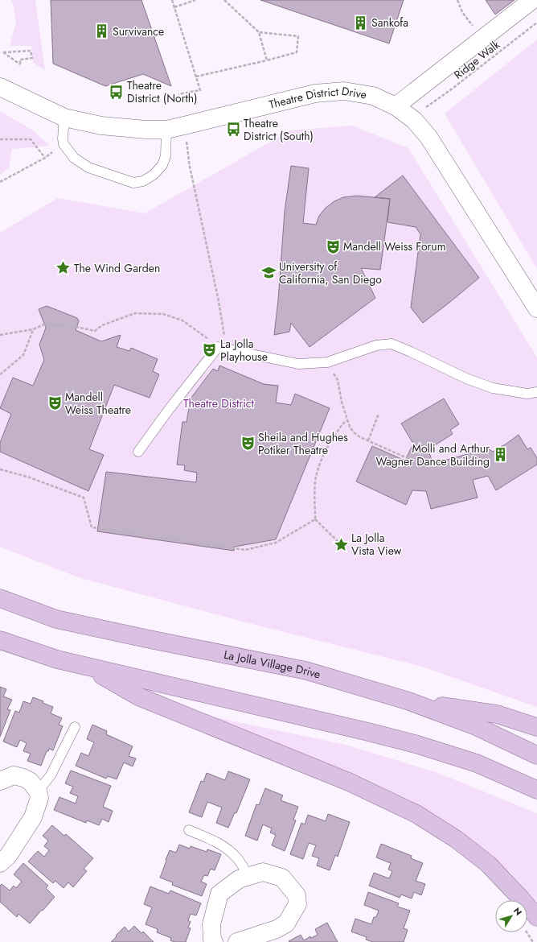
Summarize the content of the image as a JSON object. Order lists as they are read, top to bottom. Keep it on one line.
{"streets":{"main road":["La Jolla Village Drive"],"street":["Theatre District Drive"],"path":["Ridge Walk"]},"parks":["Theatre District"],"places":{"building":["Sankofa","Survivance","Molli and Arthur Wagner Dance Building"],"bus stop":["Theatre District (North)","Theatre District (South)"],"theatre":["Mandell Weiss Forum","La Jolla Playhouse","Mandell Weiss Theatre","Sheila and Hughes Potiker Theatre"],"place":["The Wind Garden","La Jolla Vista View"],"school or university":["University of California, San Diego"]},"north":"top right"}
